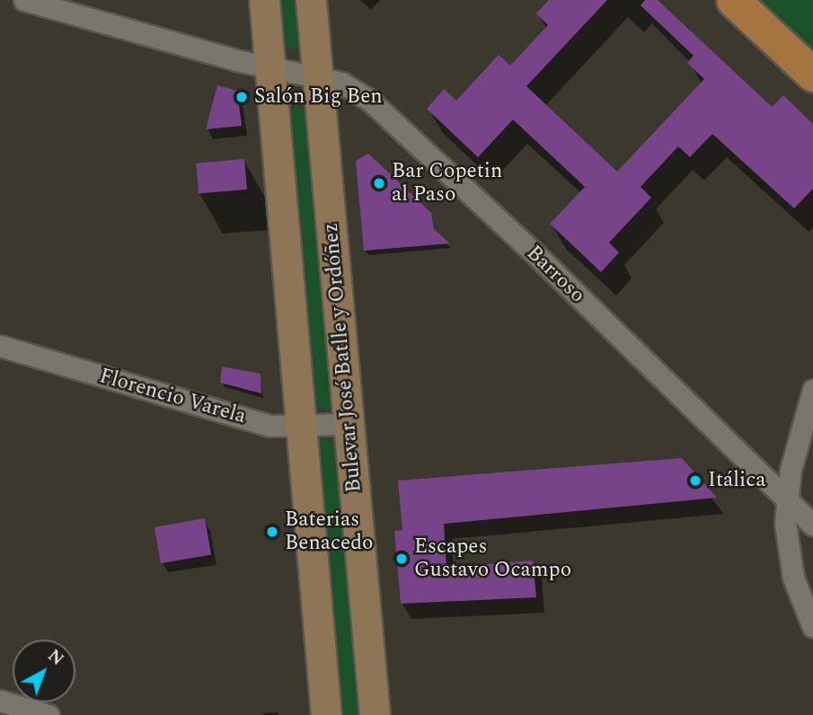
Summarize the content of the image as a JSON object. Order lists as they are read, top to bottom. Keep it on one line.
{"streets":{"main road":["Bulevar José Batlle y Ordóñez"],"street":["Barroso","Florencio Varela"]},"crossings":[["Barroso","Bulevar José Batlle y Ordóñez"],["Bulevar José Batlle y Ordóñez","Florencio Varela"]],"places":["Salón Big Ben","Bar Copetin al Paso","Itálica","Baterias Benacedo","Escapes Gustavo Ocampo"],"north":"top right"}
